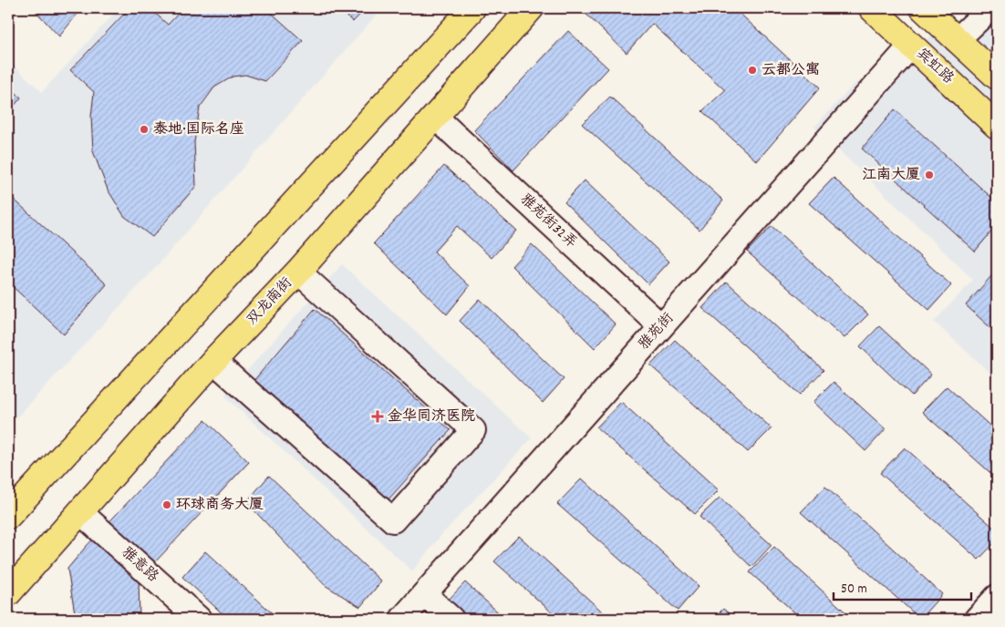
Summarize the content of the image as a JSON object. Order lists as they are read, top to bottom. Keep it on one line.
{"streets":{"main road":["宾虹路","双龙南街"],"street":["雅苑街32弄","雅苑街","雅意路"]},"crossings":[["宾虹路","雅苑街"],["雅苑街32弄","双龙南街"],["雅苑街32弄","雅苑街"],["双龙南街","雅意路"]],"places":{"other":["云都公寓","泰地·国际名座","江南大厦","环球商务大厦"],"health":["金华同济医院"]},"scale_bar":"50 m"}
